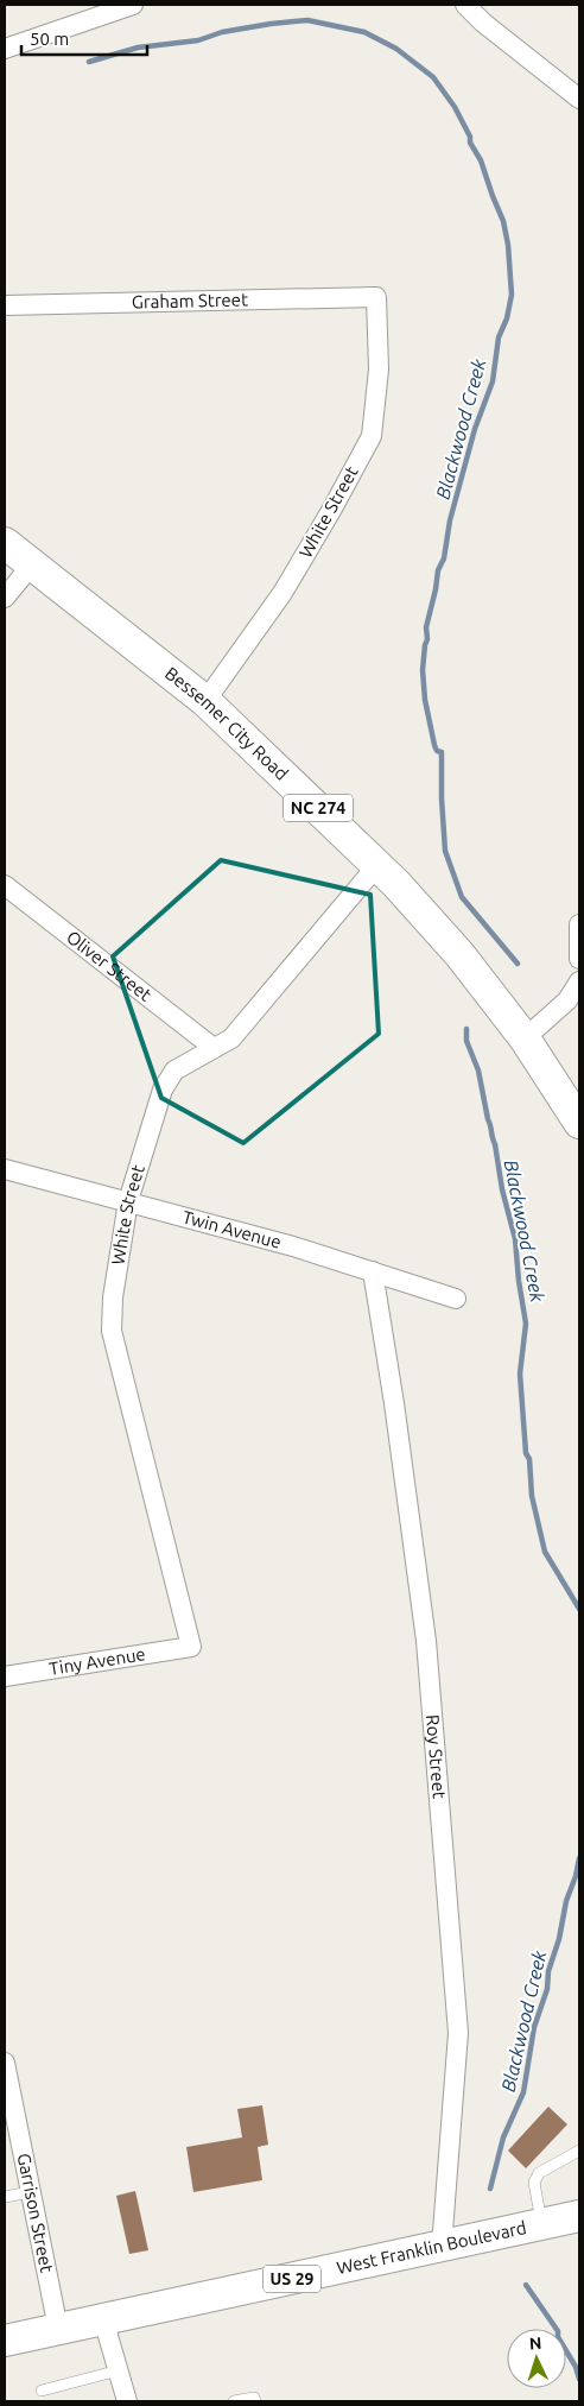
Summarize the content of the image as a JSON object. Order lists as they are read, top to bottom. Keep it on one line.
{"streets":{"main road":["Bessemer City Road","NC 274","West Franklin Boulevard","US 29"],"street":["Graham Street","White Street","Oliver Street","Twin Avenue","Tiny Avenue","Roy Street","Garrison Street"]},"crossings":[["Graham Street","White Street"],["White Street","Bessemer City Road"],["White Street","Oliver Street"],["White Street","Twin Avenue"],["White Street","Tiny Avenue"],["Twin Avenue","Roy Street"],["Roy Street","West Franklin Boulevard"],["Garrison Street","West Franklin Boulevard"]],"water":["Blackwood Creek"],"scale_bar":"50 m","north":"top"}
